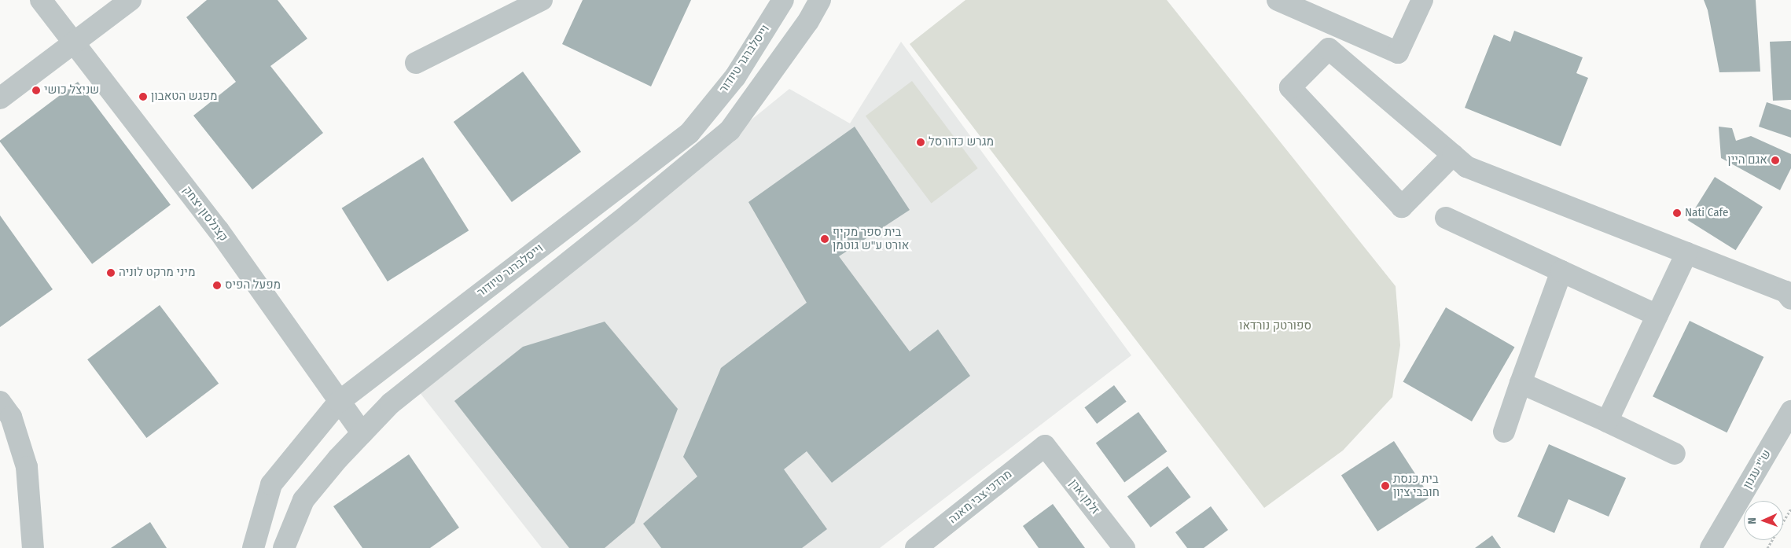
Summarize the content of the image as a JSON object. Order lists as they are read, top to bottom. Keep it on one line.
{"streets":{"street":["וייסלברגר טיודור","קצנלסון יצחק","ש\"י עגנון","מרדכי צבי מאנה","זלמן ארן"]},"crossings":[["וייסלברגר טיודור","קצנלסון יצחק"],["מרדכי צבי מאנה","זלמן ארן"]],"parks":["ספורטק נורדאו"],"places":["שניצל כושי","מפגש הטאבון","מגרש כדורסל","אגם היין","Nati Cafe","בית ספר מקיף אורט ע\"ש גוטמן","מיני מרקט לוניה","מפעל הפיס","בית כנסת חובבי ציון"],"north":"left"}
